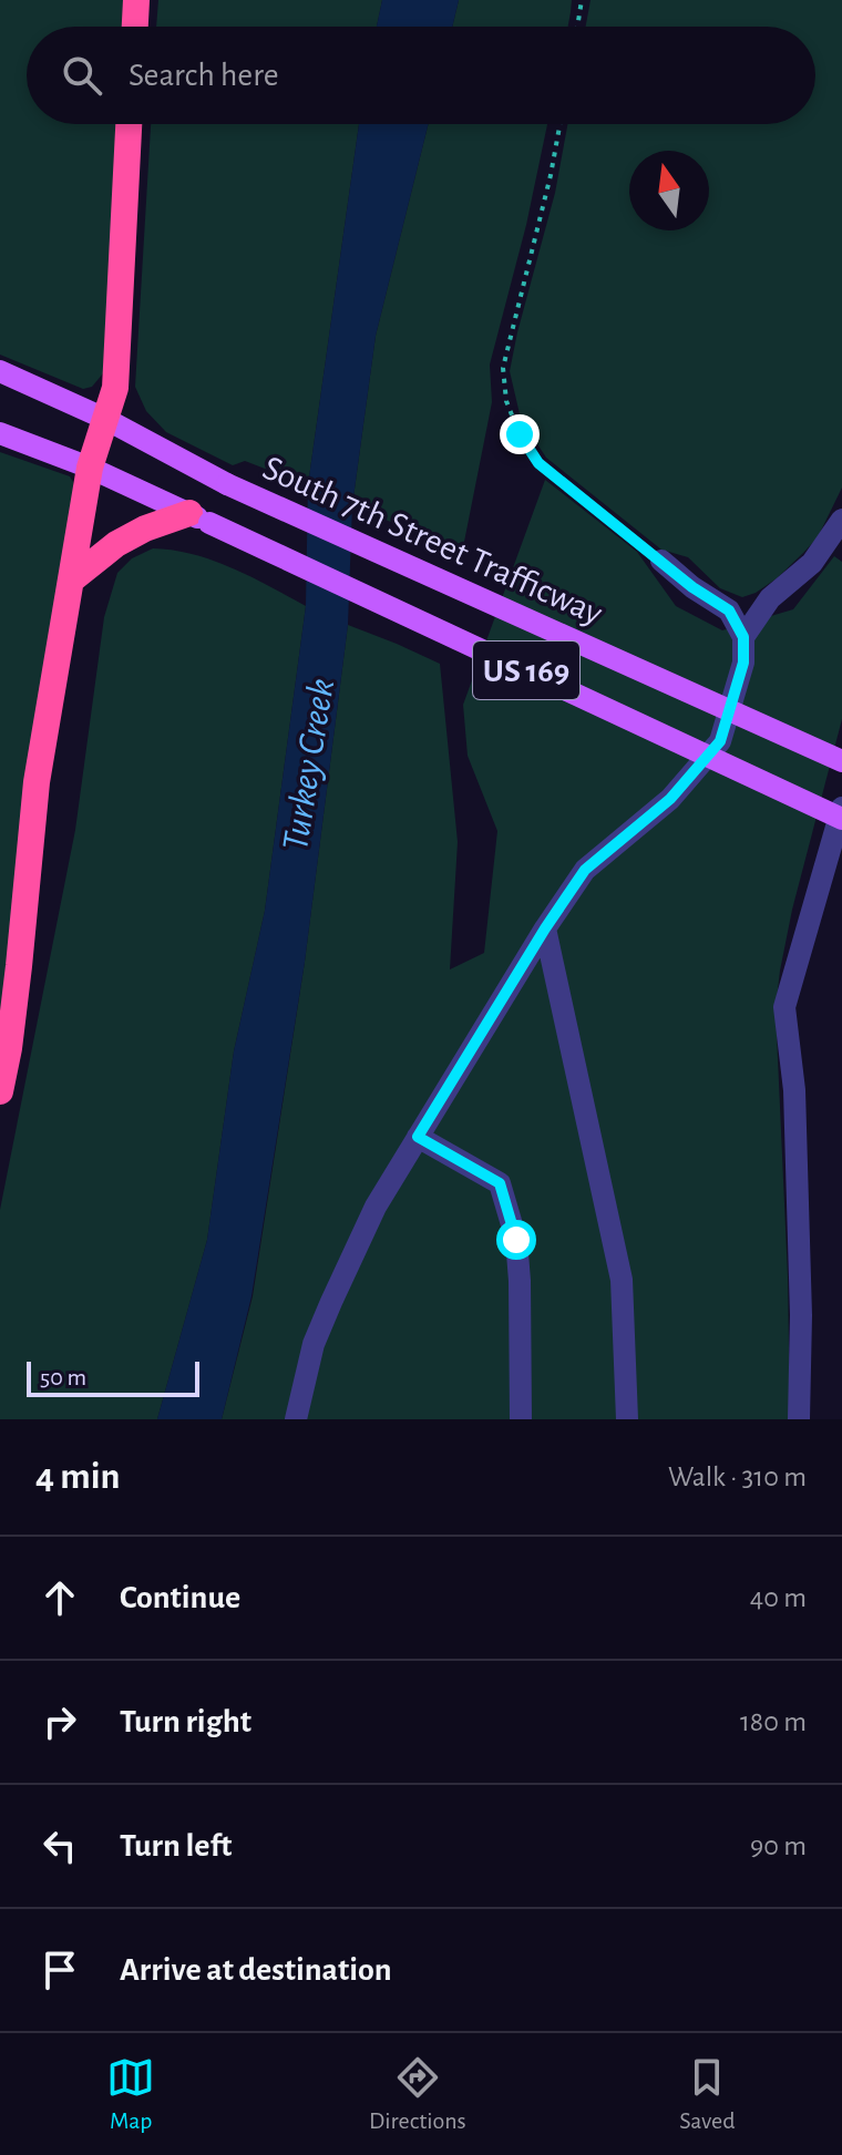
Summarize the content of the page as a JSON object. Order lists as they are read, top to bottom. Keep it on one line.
{"streets":{"main road":["South 7th Street Trafficway","US 169"]},"water":["Turkey Creek"],"scale_bar":"50 m","north":"top","page":{"search":"Search here","scale":"50 m","heading":["4 min","Walk · 310 m"],"list":[["Continue","40 m"],["Turn right","180 m"],["Turn left","90 m"],"Arrive at destination"],"nav":["Map","Directions","Saved"]}}
